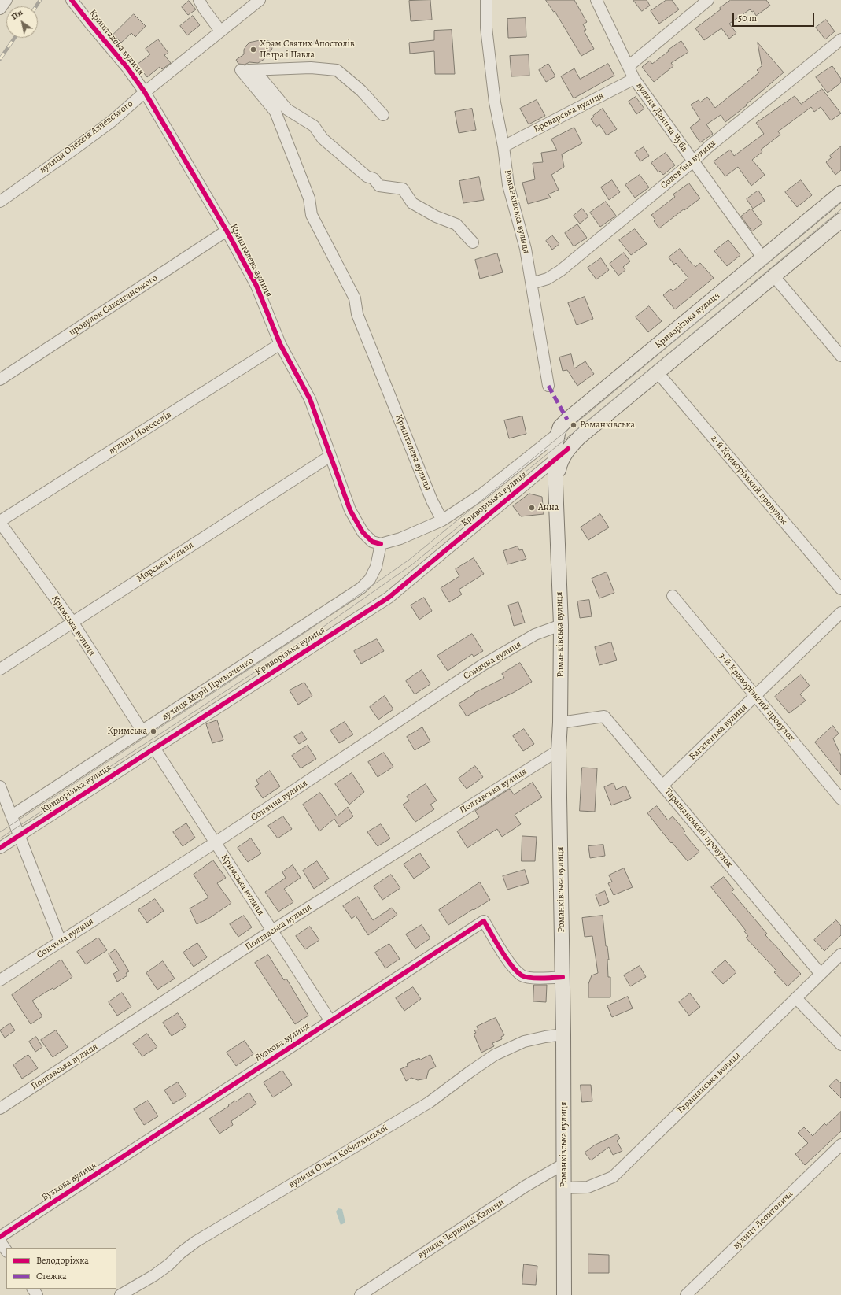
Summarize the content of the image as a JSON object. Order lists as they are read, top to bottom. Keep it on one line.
{"streets":{"main road":["Романківська вулиця","Криворізька вулиця"],"street":["Кришталева вулиця","Броварська вулиця","вулиця Данила Чуба","вулиця Олексія Алчевського","Соловʼїна вулиця","провулок Саксаганського","вулиця Новоселів","2-й Криворізький провулок","Морська вулиця","Кримська вулиця","Сонячна вулиця","вулиця Марії Примаченко","3-й Криворізький провулок","Багатенька вулиця","Полтавська вулиця","Таращанський провулок","Бузкова вулиця","Таращанська вулиця","вулиця Ольги Кобилянської","вулиця Леонтовича","вулиця Червоної Калини"]},"crossings":[["Кришталева вулиця","вулиця Олексія Алчевського"],["Кришталева вулиця","провулок Саксаганського"],["Кришталева вулиця","вулиця Новоселів"],["Кришталева вулиця","Морська вулиця"],["Кришталева вулиця","вулиця Марії Примаченко"],["Броварська вулиця","вулиця Данила Чуба"],["Броварська вулиця","Романківська вулиця"],["вулиця Данила Чуба","Соловʼїна вулиця"],["вулиця Данила Чуба","Криворізька вулиця"],["Соловʼїна вулиця","Романківська вулиця"],["Романківська вулиця","Криворізька вулиця"],["Романківська вулиця","Сонячна вулиця"],["Романківська вулиця","Полтавська вулиця"],["Романківська вулиця","Таращанський провулок"],["Романківська вулиця","Бузкова вулиця"],["Романківська вулиця","Таращанська вулиця"],["Романківська вулиця","вулиця Ольги Кобилянської"],["Романківська вулиця","вулиця Червоної Калини"],["Криворізька вулиця","2-й Криворізький провулок"],["Криворізька вулиця","Кримська вулиця"],["вулиця Новоселів","Кримська вулиця"],["Морська вулиця","Кримська вулиця"],["Кримська вулиця","Сонячна вулиця"],["Кримська вулиця","вулиця Марії Примаченко"],["Кримська вулиця","Полтавська вулиця"],["Кримська вулиця","Бузкова вулиця"],["3-й Криворізький провулок","Багатенька вулиця"],["Багатенька вулиця","Таращанський провулок"],["Таращанський провулок","Таращанська вулиця"]],"places":["Храм Святих Апостолів Петра і Павла","Романківська","Анна","Кримська"],"legend":["Велодоріжка","Стежка"],"scale_bar":"50 m","north":"top left"}
